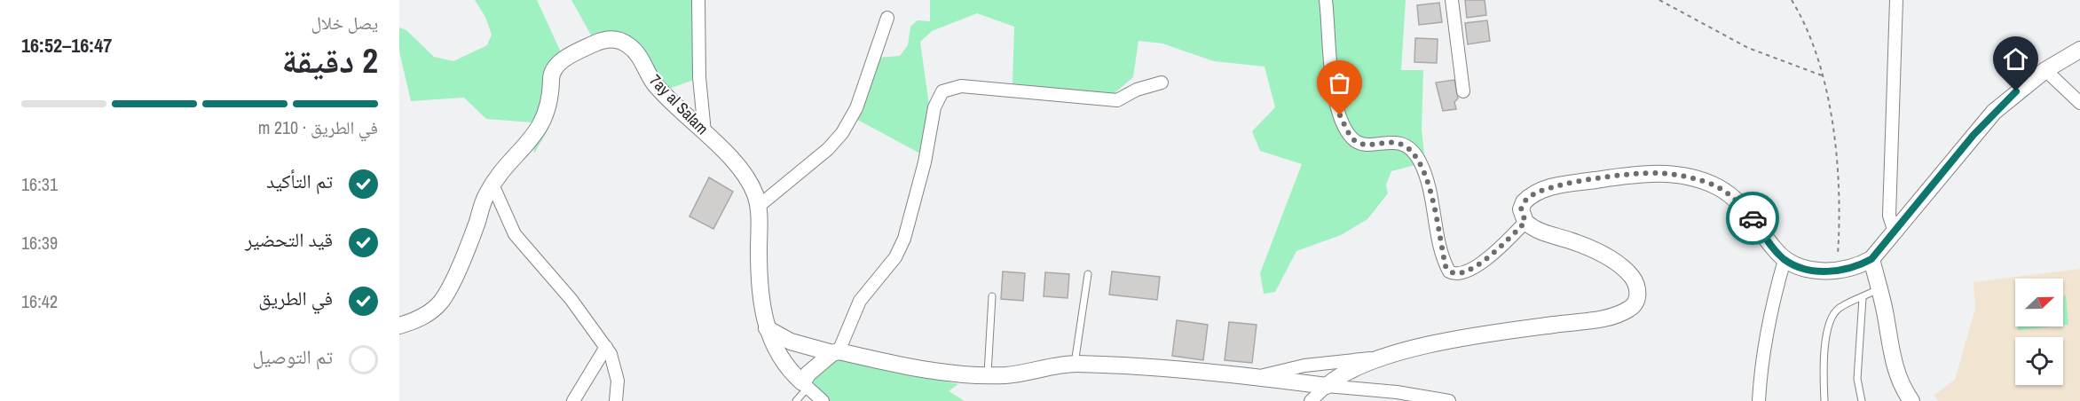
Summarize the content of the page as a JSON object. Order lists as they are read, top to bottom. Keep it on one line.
{"streets":{"street":["7ay al Salam"]},"north":"right","page":{"heading":["2 دقيقة","يصل خلال","16:47–16:52"],"bar":"في الطريق · 210 m","list":[["تم التأكيد","16:31"],["قيد التحضير","16:39"],["في الطريق","16:42"],"تم التوصيل"]}}
